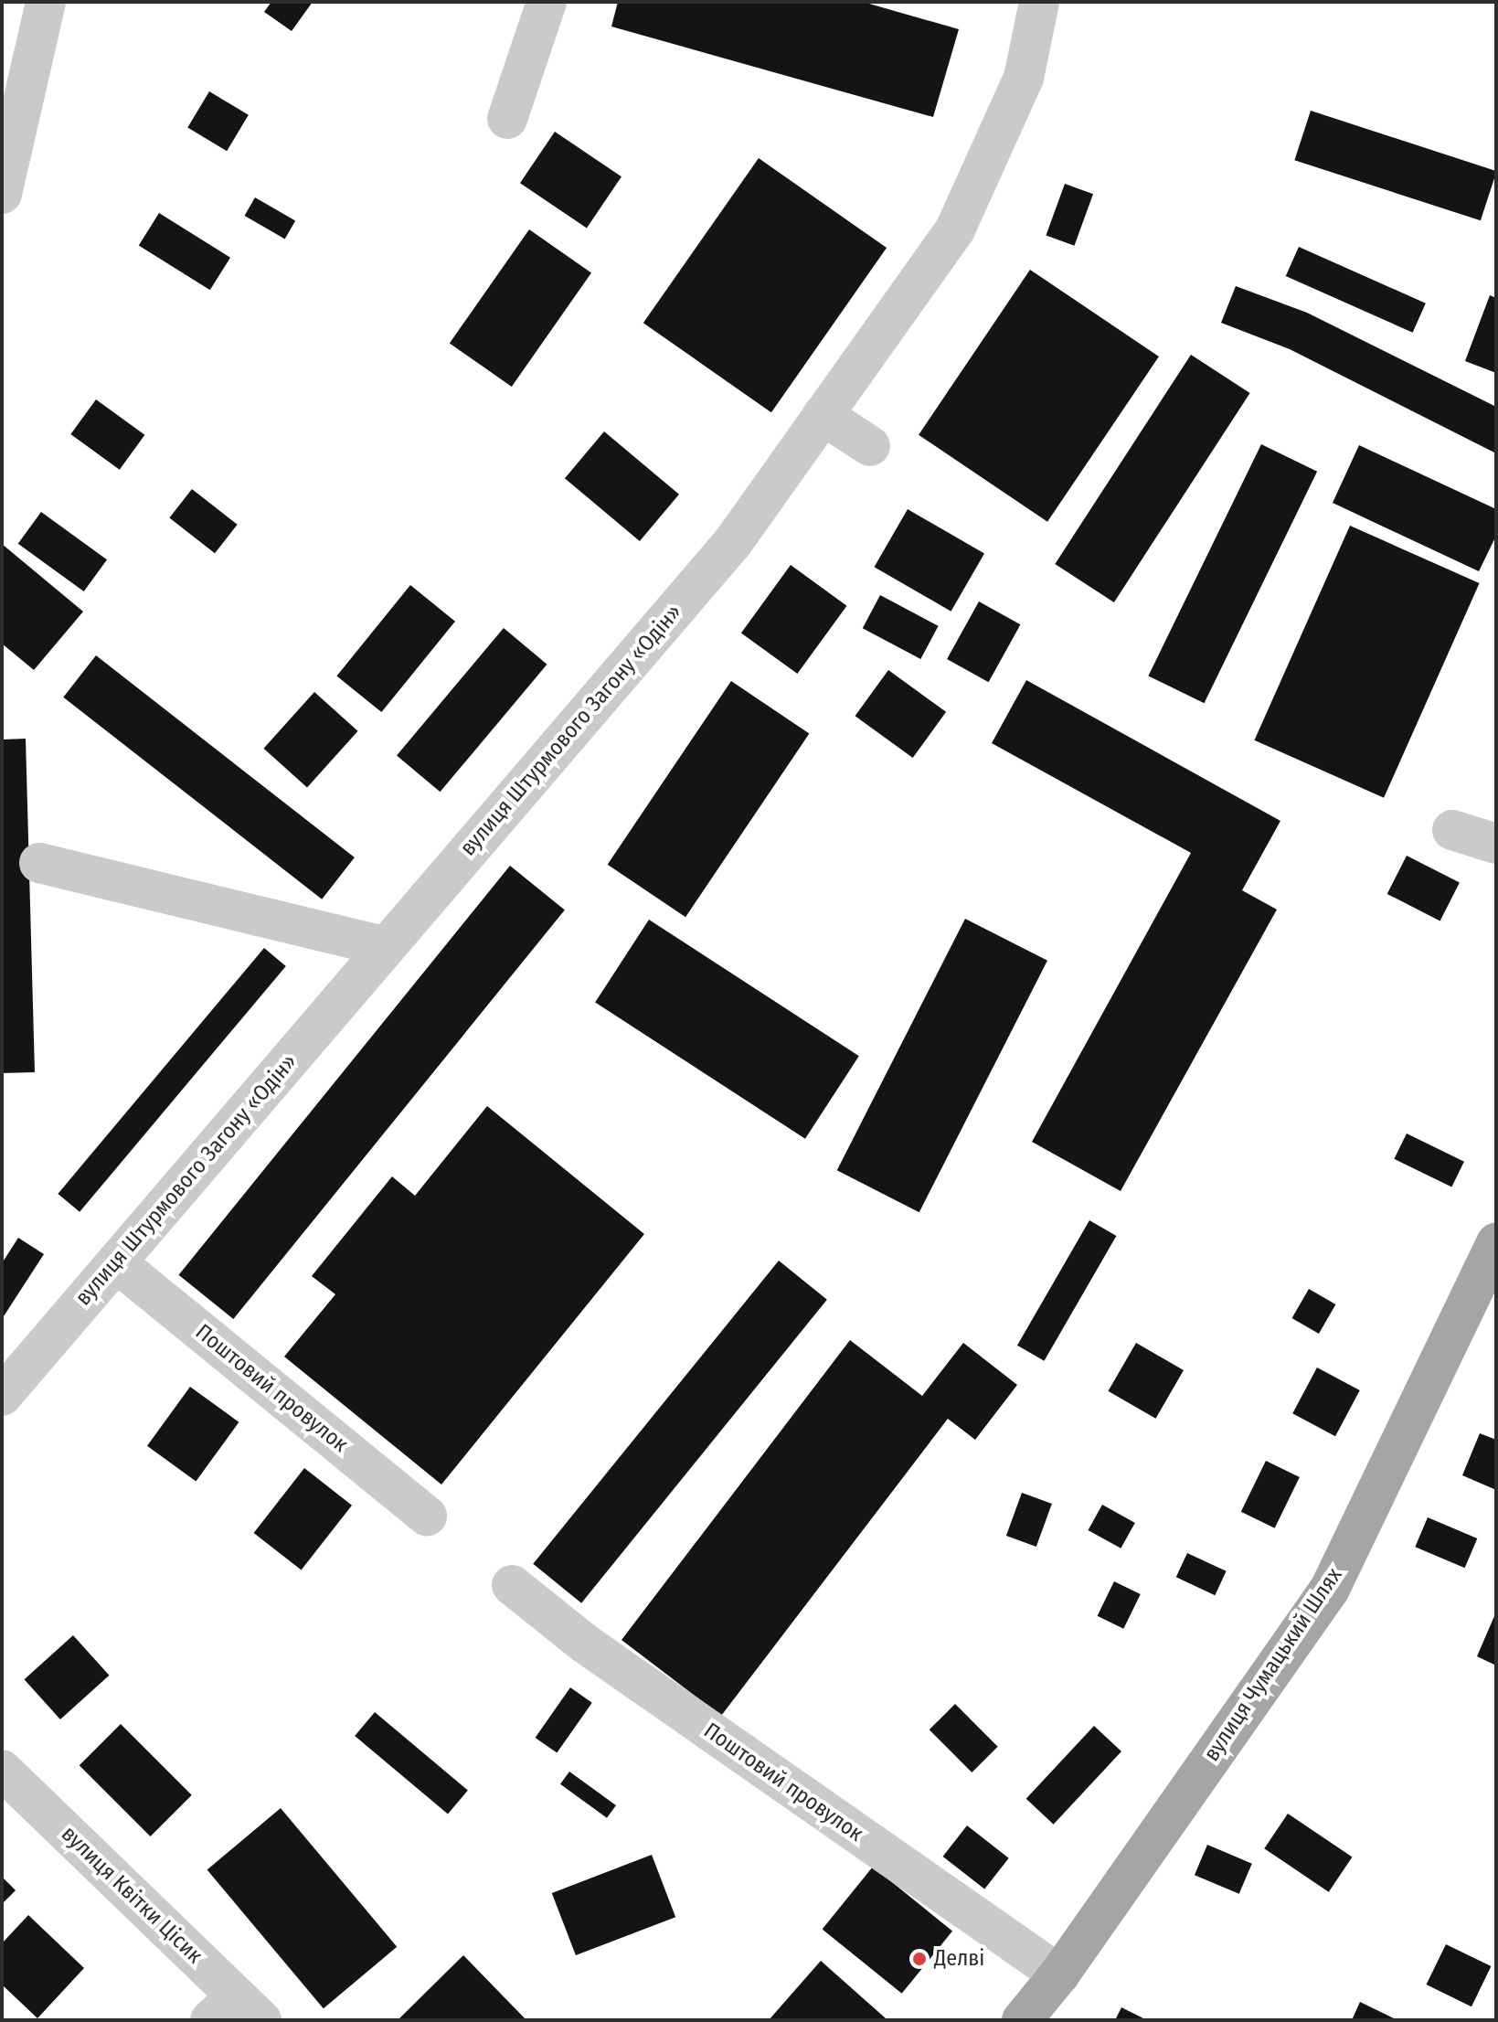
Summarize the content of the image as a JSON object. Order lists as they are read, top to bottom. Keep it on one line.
{"streets":{"main road":["вулиця Чумацький Шлях"],"street":["вулиця Штурмового Загону «Одін»","Поштовий провулок","вулиця Квітки Цісик"]},"crossings":[["вулиця Штурмового Загону «Одін»","Поштовий провулок"],["Поштовий провулок","вулиця Чумацький Шлях"]],"places":["Делві"]}
